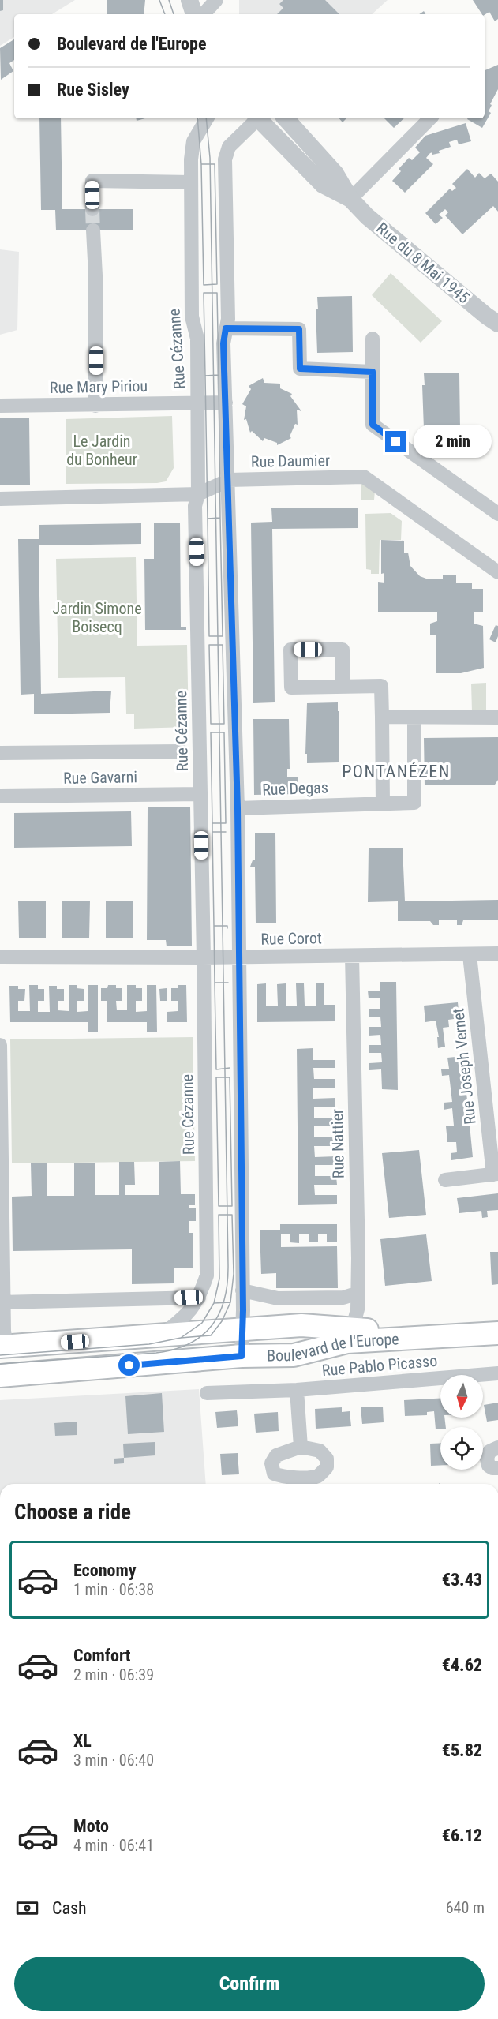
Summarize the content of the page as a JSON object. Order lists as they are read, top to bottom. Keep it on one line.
{"streets":{"main road":["Boulevard de l'Europe"],"street":["Rue du 8 Mai 1945","Rue Cézanne","Rue Mary Piriou","Rue Daumier","Rue Gavarni","Rue Degas","Rue Corot","Rue Joseph Vernet","Rue Nattier","Rue Pablo Picasso"]},"crossings":[["Rue Cézanne","Rue Mary Piriou"],["Rue Cézanne","Rue Daumier"],["Rue Cézanne","Rue Gavarni"],["Rue Cézanne","Rue Corot"],["Rue Cézanne","Boulevard de l'Europe"],["Rue Corot","Rue Joseph Vernet"],["Rue Corot","Rue Nattier"],["Rue Nattier","Boulevard de l'Europe"]],"districts":["PONTANÉZEN"],"parks":["Le Jardin du Bonheur","Jardin Simone Boisecq"],"north":"bottom","page":{"banner":["Boulevard de l'Europe","Rue Sisley"],"bubble":"2 min","heading":"Choose a ride","list":[{"name":"Economy","note":"1 min · 06:38","value":"€3.43"},{"name":"Comfort","note":"2 min · 06:39","value":"€4.62"},{"name":"XL","note":"3 min · 06:40","value":"€5.82"},{"name":"Moto","note":"4 min · 06:41","value":"€6.12"}],"pay":["Cash","640 m"],"buttons":"Confirm"}}
